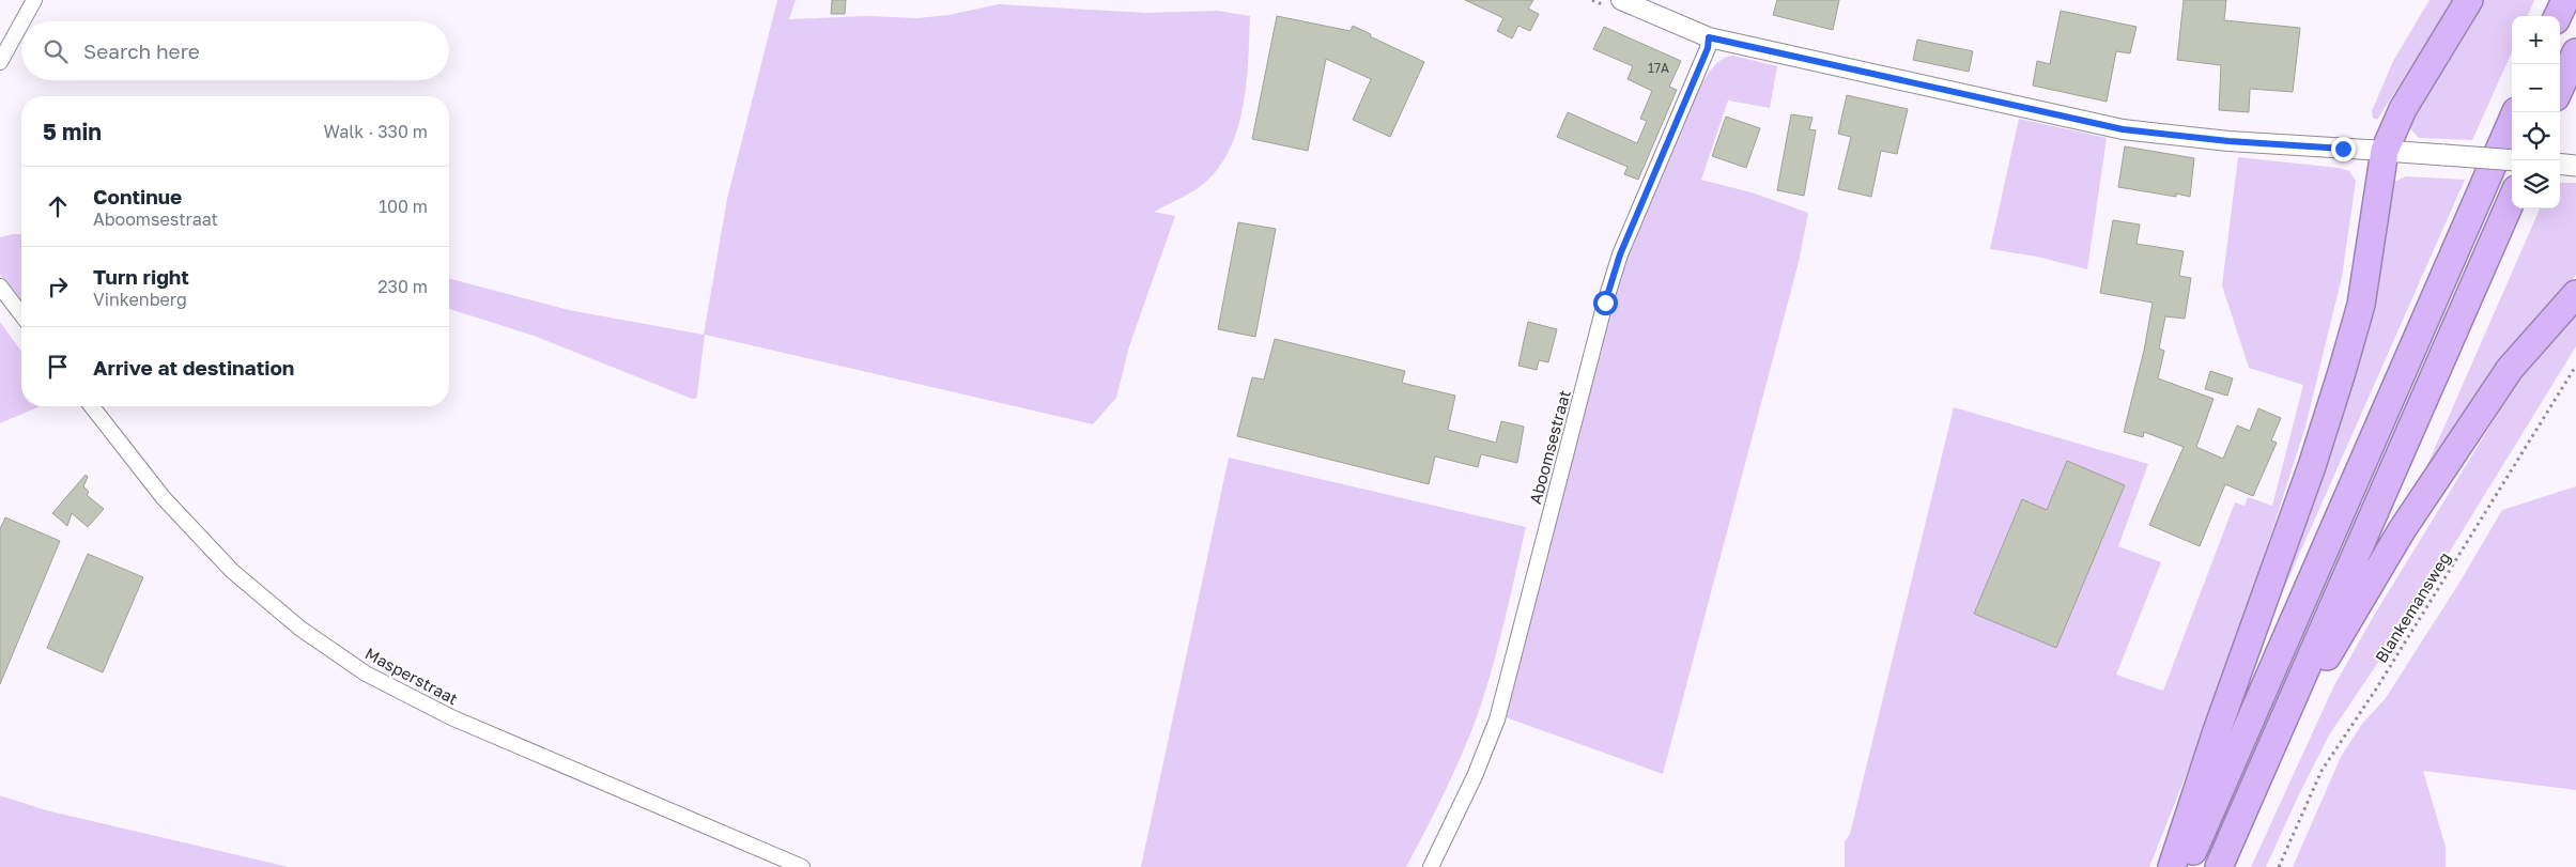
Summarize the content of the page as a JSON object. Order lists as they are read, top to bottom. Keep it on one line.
{"streets":{"street":["Aboomsestraat","Masperstraat"],"path":["Blankemansweg"]},"house_numbers":["17A"],"page":{"map_buttons":["+","−"],"search":"Search here","heading":["5 min","Walk · 330 m"],"list":[["Continue","Aboomsestraat","100 m"],["Turn right","Vinkenberg","230 m"],"Arrive at destination"]}}
